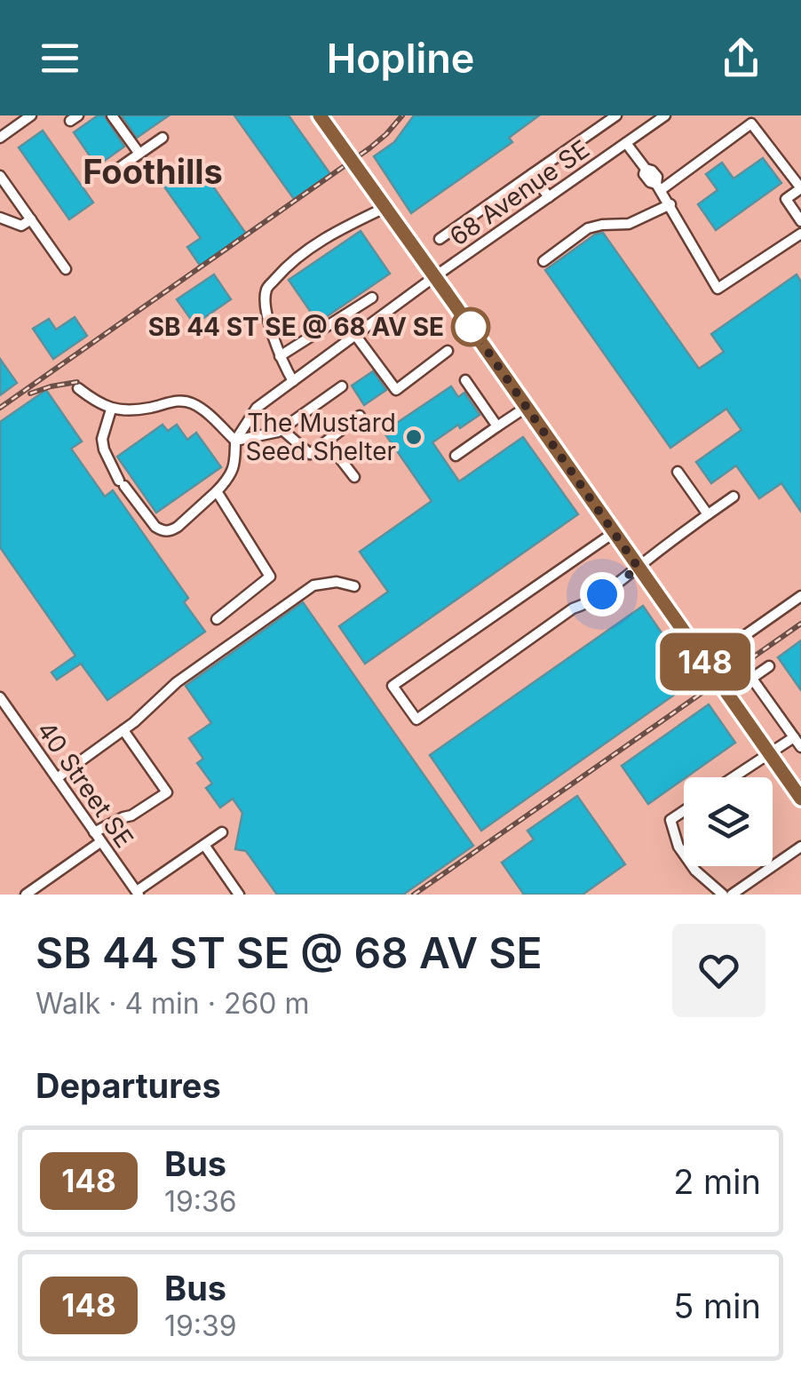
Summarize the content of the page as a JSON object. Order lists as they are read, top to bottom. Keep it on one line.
{"streets":{"street":["68 Avenue SE","40 Street SE"]},"districts":["Foothills"],"places":["SB 44 ST SE @ 68 AV SE","The Mustard Seed Shelter"],"lines":["bus line 148"],"page":{"header":"Hopline","on_map":"148","heading":[["SB 44 ST SE @ 68 AV SE","Walk · 4 min · 260 m"],"Departures"],"list":[{"mark":"148","name":"Bus","note":"19:36","value":"2 min"},{"mark":"148","name":"Bus","note":"19:39","value":"5 min"}]}}
